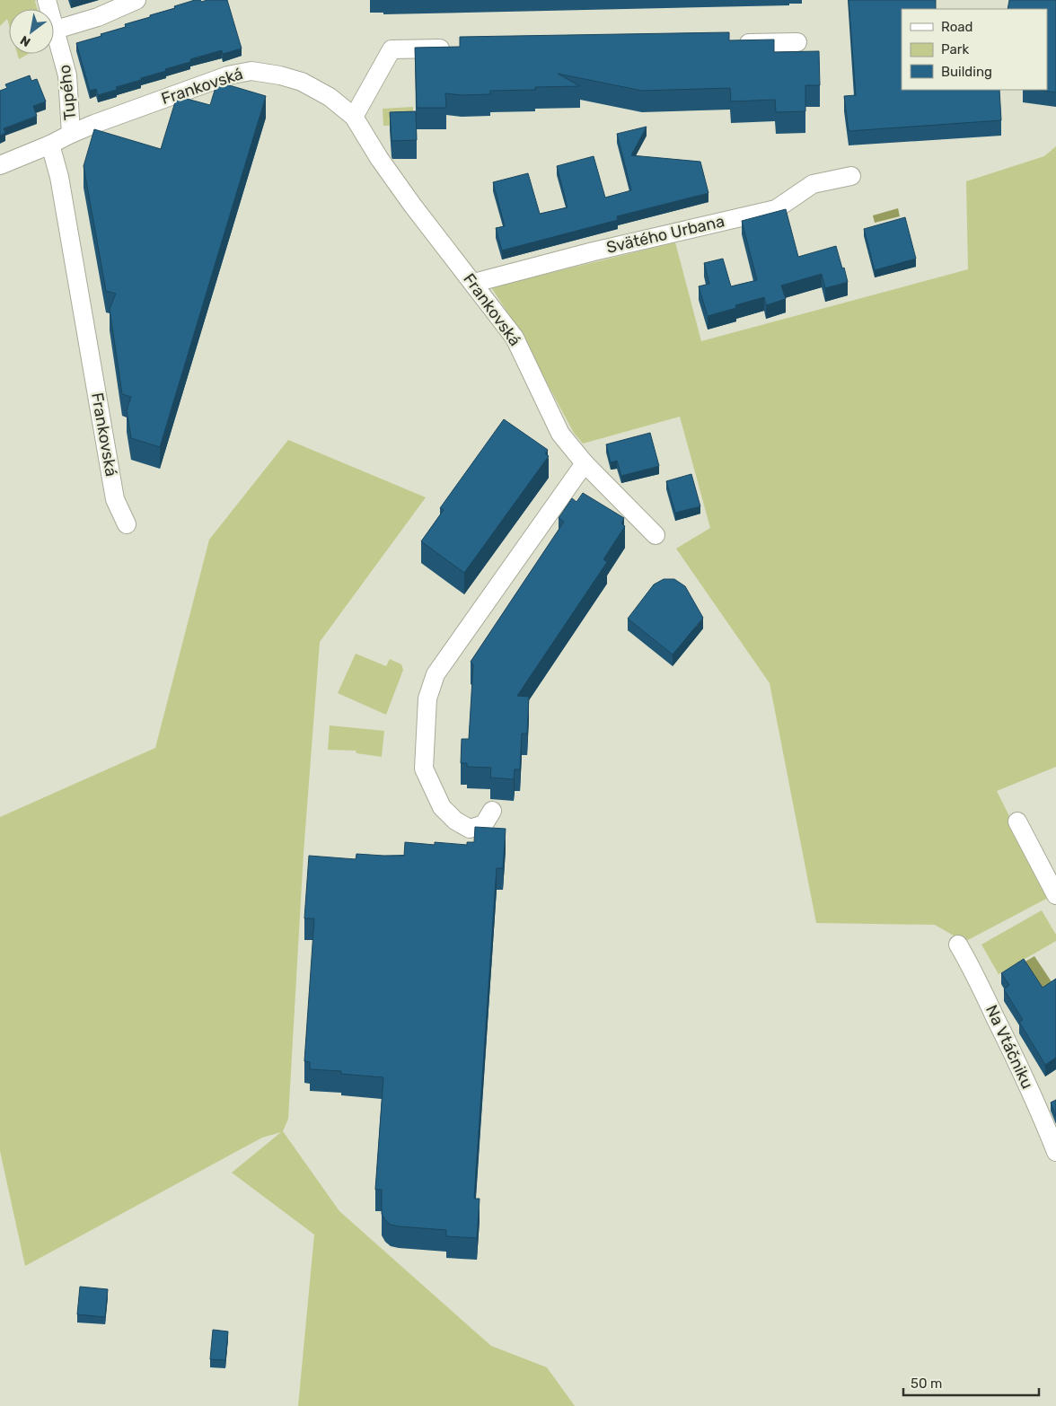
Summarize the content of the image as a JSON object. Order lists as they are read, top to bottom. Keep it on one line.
{"streets":{"street":["Frankovská","Tupého","Svätého Urbana","Na Vtáčniku"]},"crossings":[["Frankovská","Tupého"],["Frankovská","Svätého Urbana"]],"legend":["Road","Park","Building"],"scale_bar":"50 m","north":"bottom left"}
